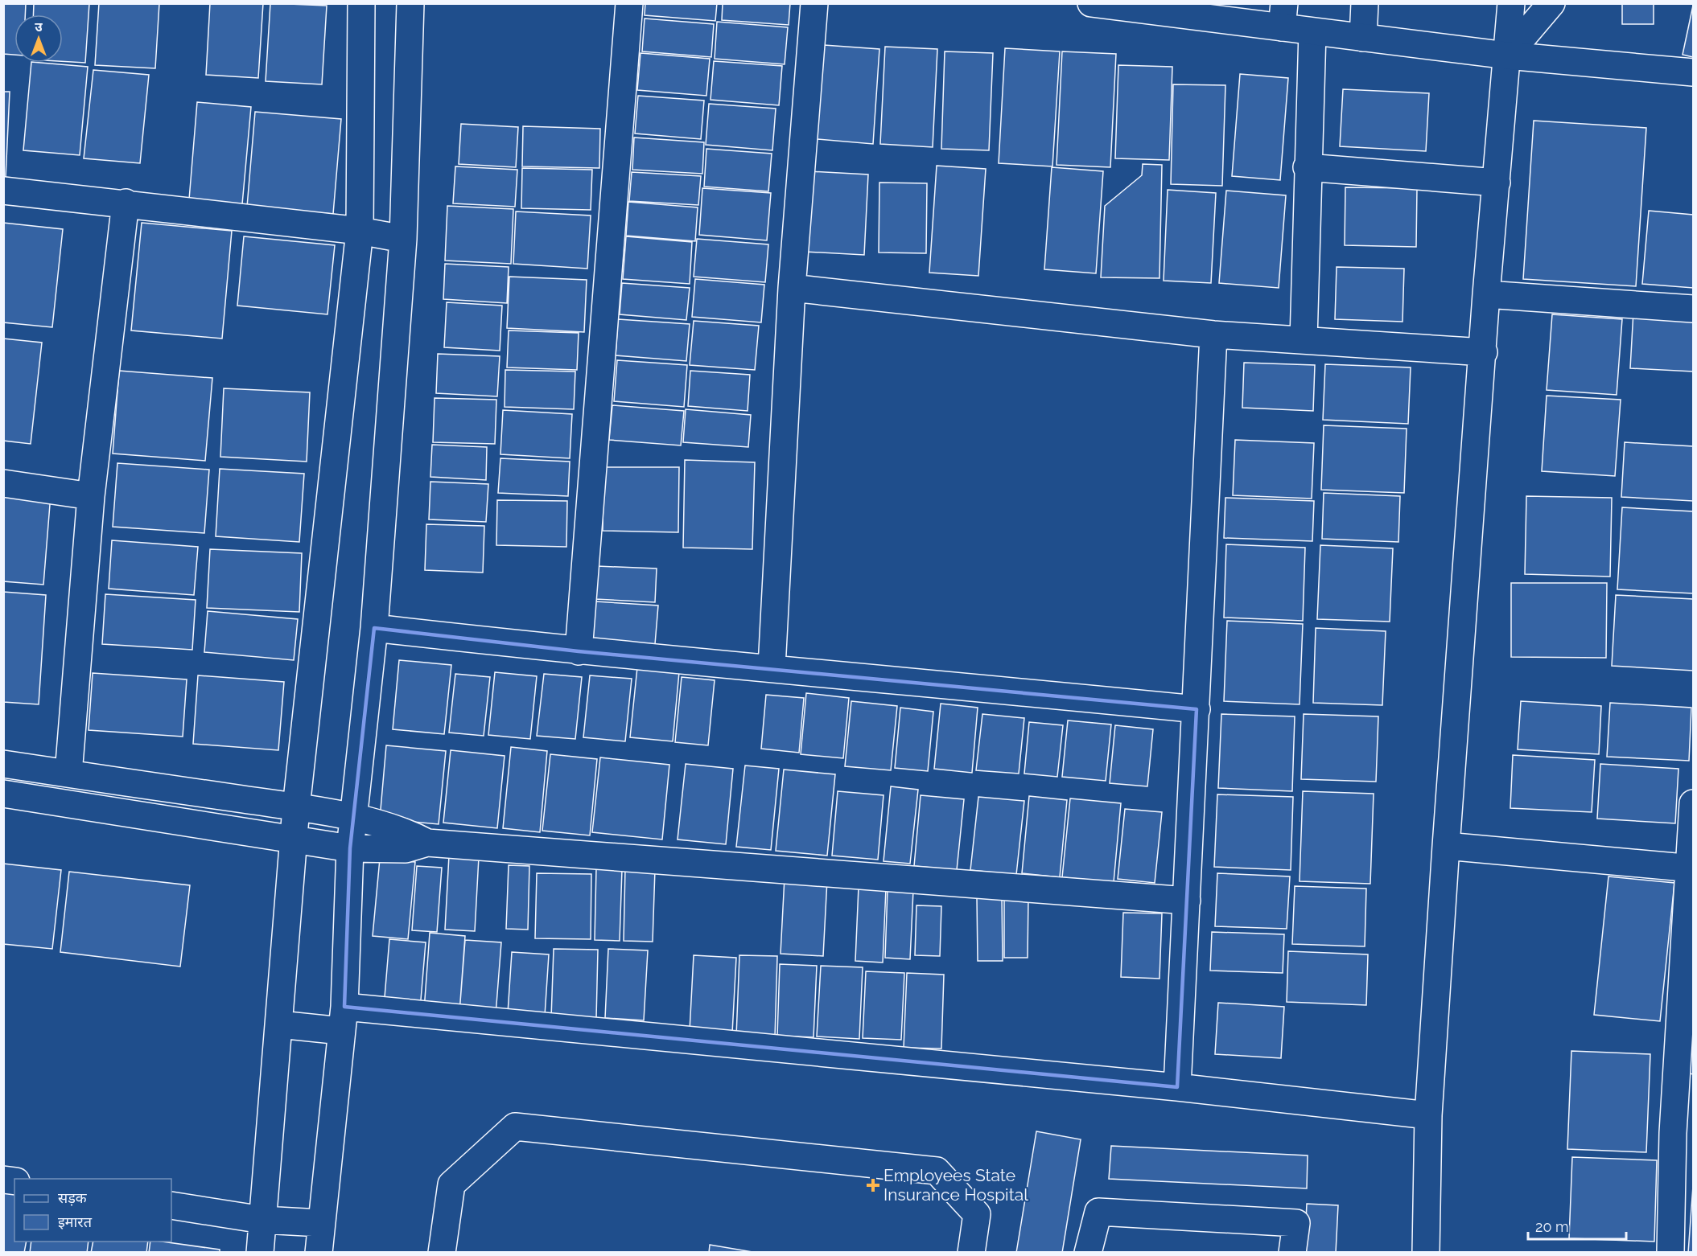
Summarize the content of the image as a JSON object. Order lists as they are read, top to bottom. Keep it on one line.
{"places":{"health":["Employees State Insurance Hospital"]},"legend":["सड़क","इमारत"],"scale_bar":"20 m","north":"top"}
